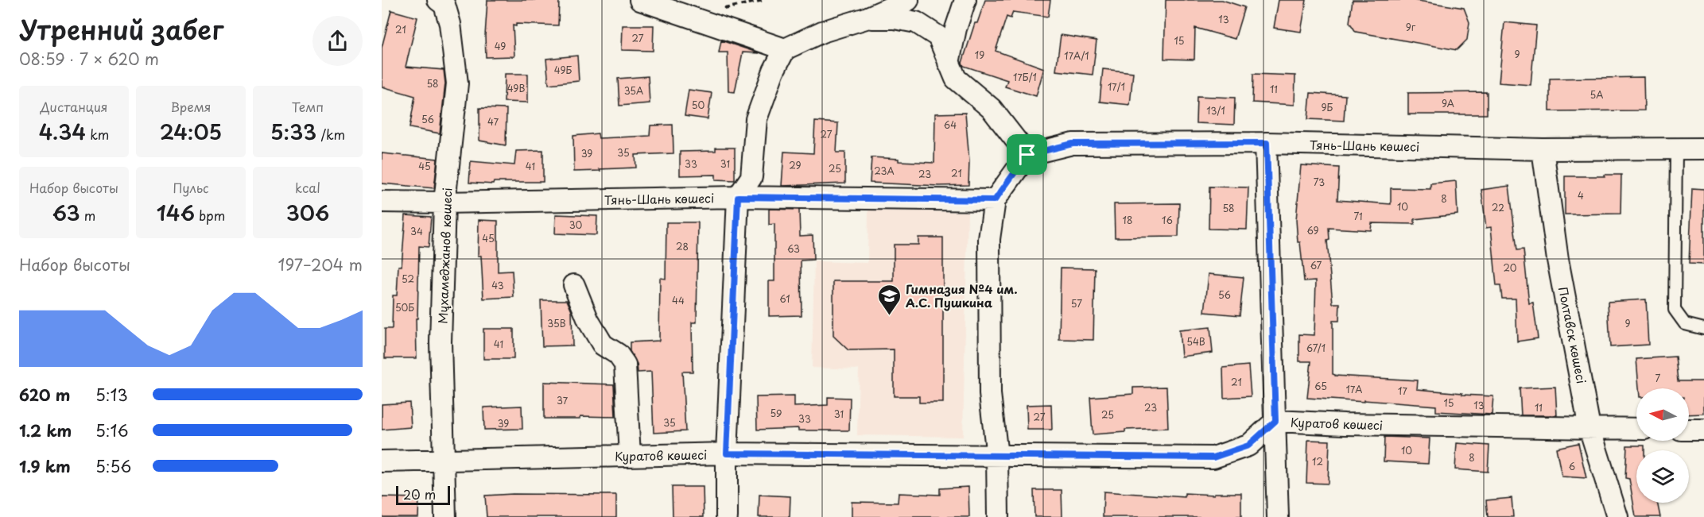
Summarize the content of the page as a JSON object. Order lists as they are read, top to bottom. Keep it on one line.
{"streets":{"street":["Тянь-Шань көшесі","Мұхамеджанов көшесі","Полтавск көшесі","Куратов көшесі"]},"crossings":[["Тянь-Шань көшесі","Мұхамеджанов көшесі"],["Тянь-Шань көшесі","Полтавск көшесі"],["Мұхамеджанов көшесі","Куратов көшесі"],["Полтавск көшесі","Куратов көшесі"]],"places":{"school or university":["Гимназия №4 им. А.С. Пушкина"]},"house_numbers":["13","9г","21","27","15","49","9","19","17А/1","49Б","17Б/1","58","17/1","49В","11","35А","5А","9А","50","9Б","13/1","56","47","64","27","35","39","33","31","29","45","41","25","23А","21","23","73","4","8","10","22","58","71","18","16","30","69","34","45","28","63","67","20","52","43","56","61","44","57","50Б","35В","9","54В","41","67/1","7","21","65","17А","17","37","15","13","23","11","59","31","25","27","33","35","39","10","8","12","6"],"scale_bar":"20 m","north":"left","page":{"heading":["Утренний забег","08:59 · 7 × 620 m"],"stats":[["Дистанция","4.34 km"],["Время","24:05"],["Темп","5:33 /km"],["Набор высоты","63 m"],["Пульс","146 bpm"],["kcal","306"]],"chart":["Набор высоты","197–204 m"],"list":[{"name":"620 m","note":"5:13"},{"name":"1.2 km","note":"5:16"},{"name":"1.9 km","note":"5:56"}],"scale":"20 m"}}
